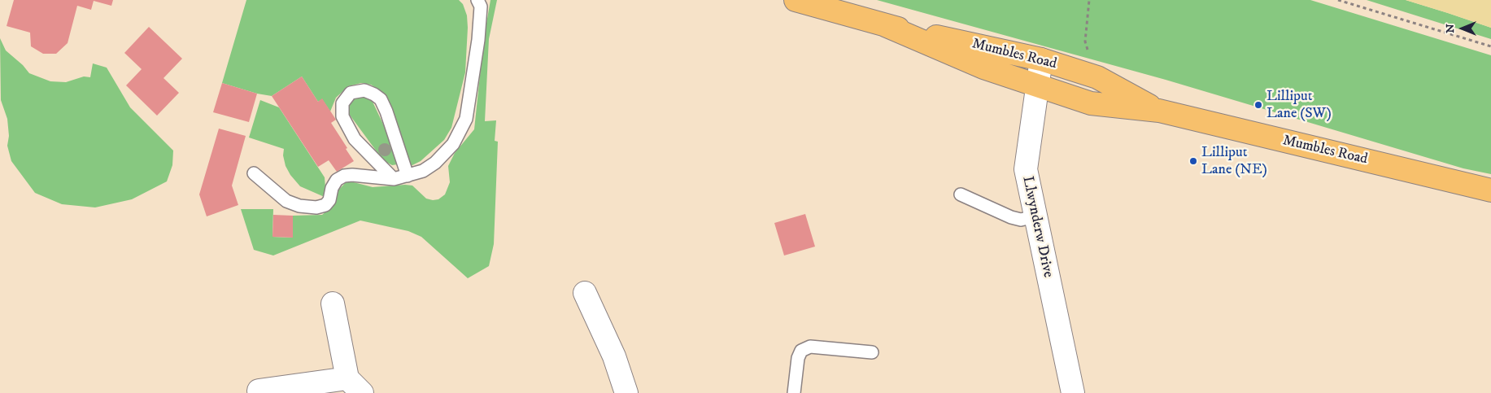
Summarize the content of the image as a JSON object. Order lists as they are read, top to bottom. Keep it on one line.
{"streets":{"main road":["Mumbles Road"],"street":["Llwynderw Drive"]},"crossings":[["Mumbles Road","Llwynderw Drive"]],"places":["Lilliput Lane (SW)","Lilliput Lane (NE)"],"north":"left"}
